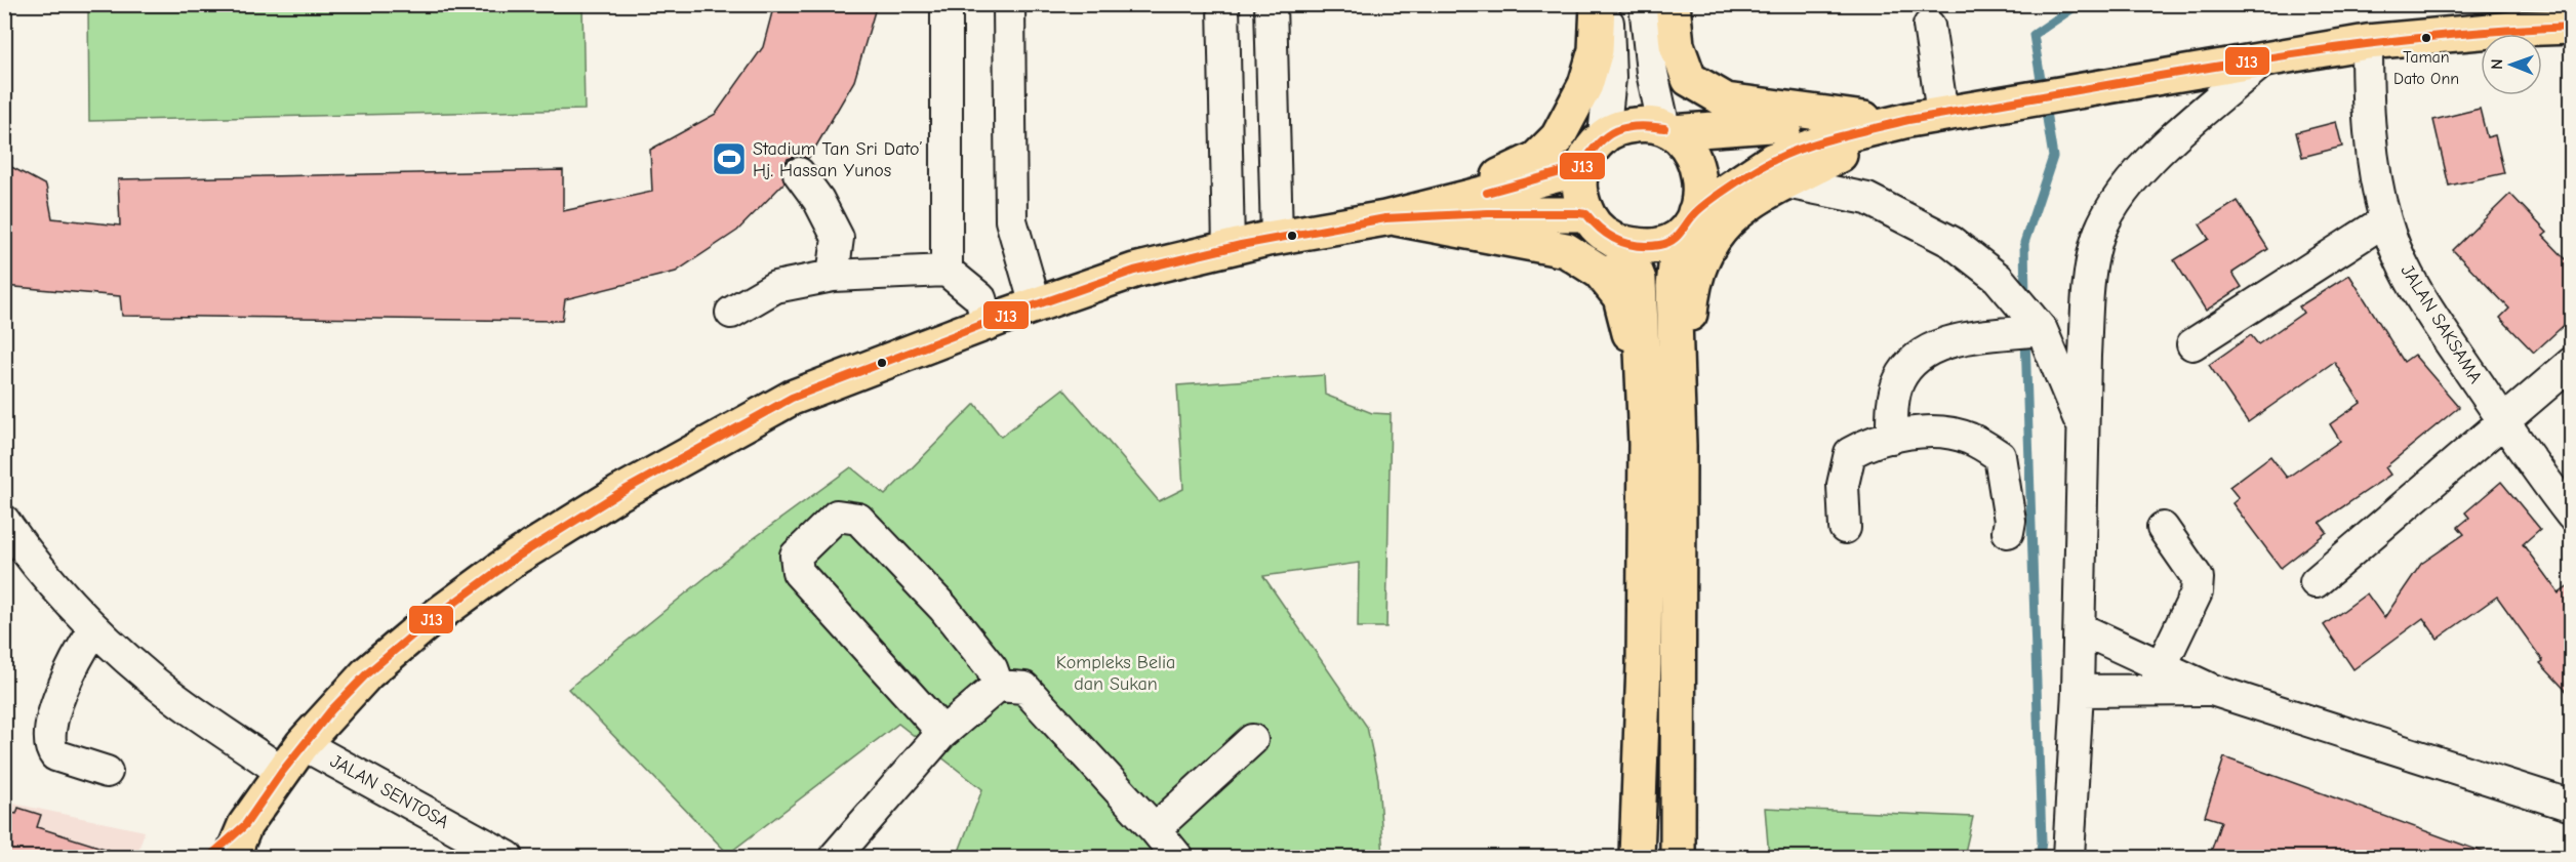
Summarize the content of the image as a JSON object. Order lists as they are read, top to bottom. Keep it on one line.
{"streets":{"street":["JALAN SAKSAMA","JALAN SENTOSA"]},"parks":["Kompleks Belia dan Sukan"],"places":{"other":["Taman Dato Onn"],"sports":["Stadium Tan Sri Dato’ Hj. Hassan Yunos"]},"lines":["transit line J13"],"north":"left"}
